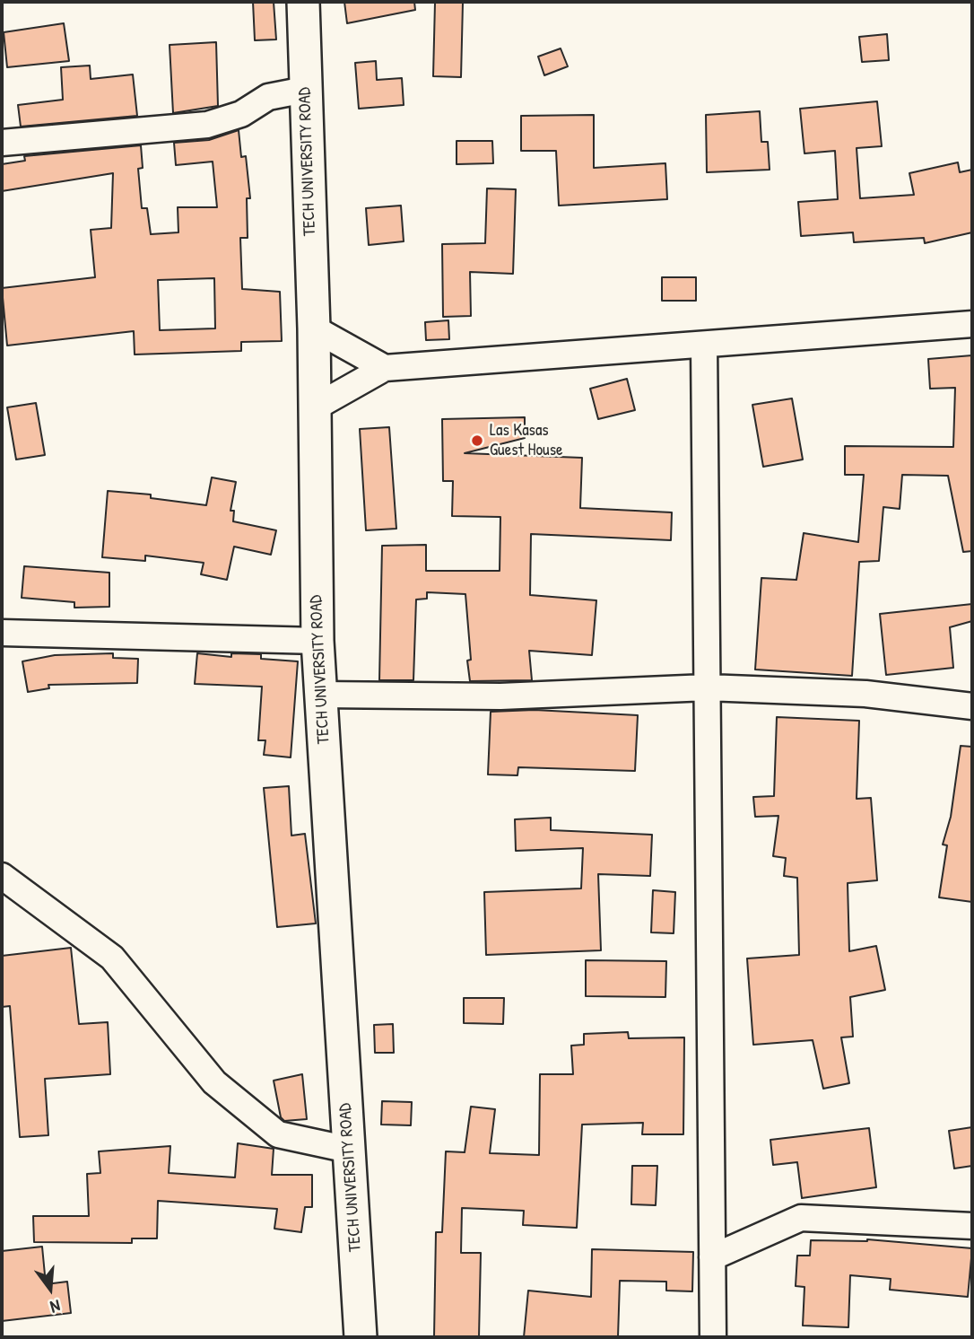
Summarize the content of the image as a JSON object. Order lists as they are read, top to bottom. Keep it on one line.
{"streets":{"street":["TECH UNIVERSITY ROAD"]},"places":["Las Kasas Guest House"],"north":"bottom"}
